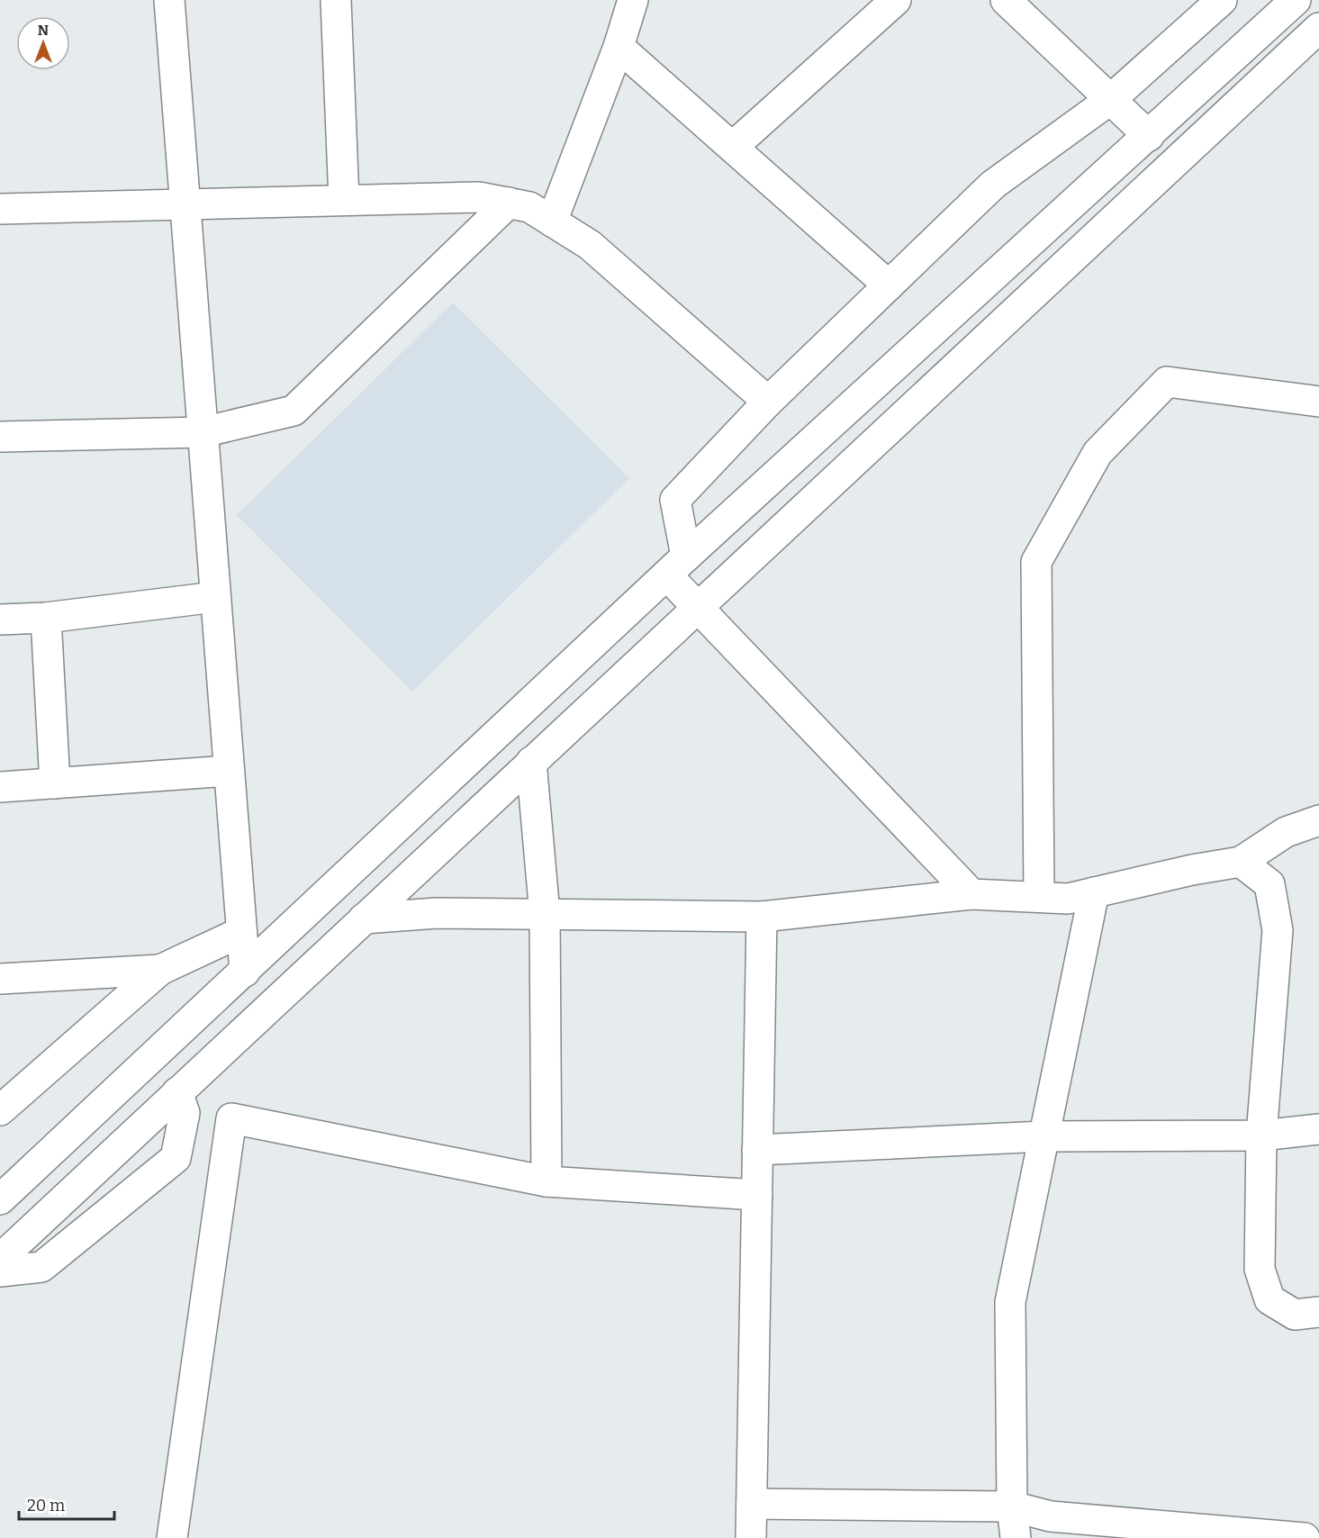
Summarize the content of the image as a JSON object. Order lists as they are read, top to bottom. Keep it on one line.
{"scale_bar":"20 m","north":"top"}
